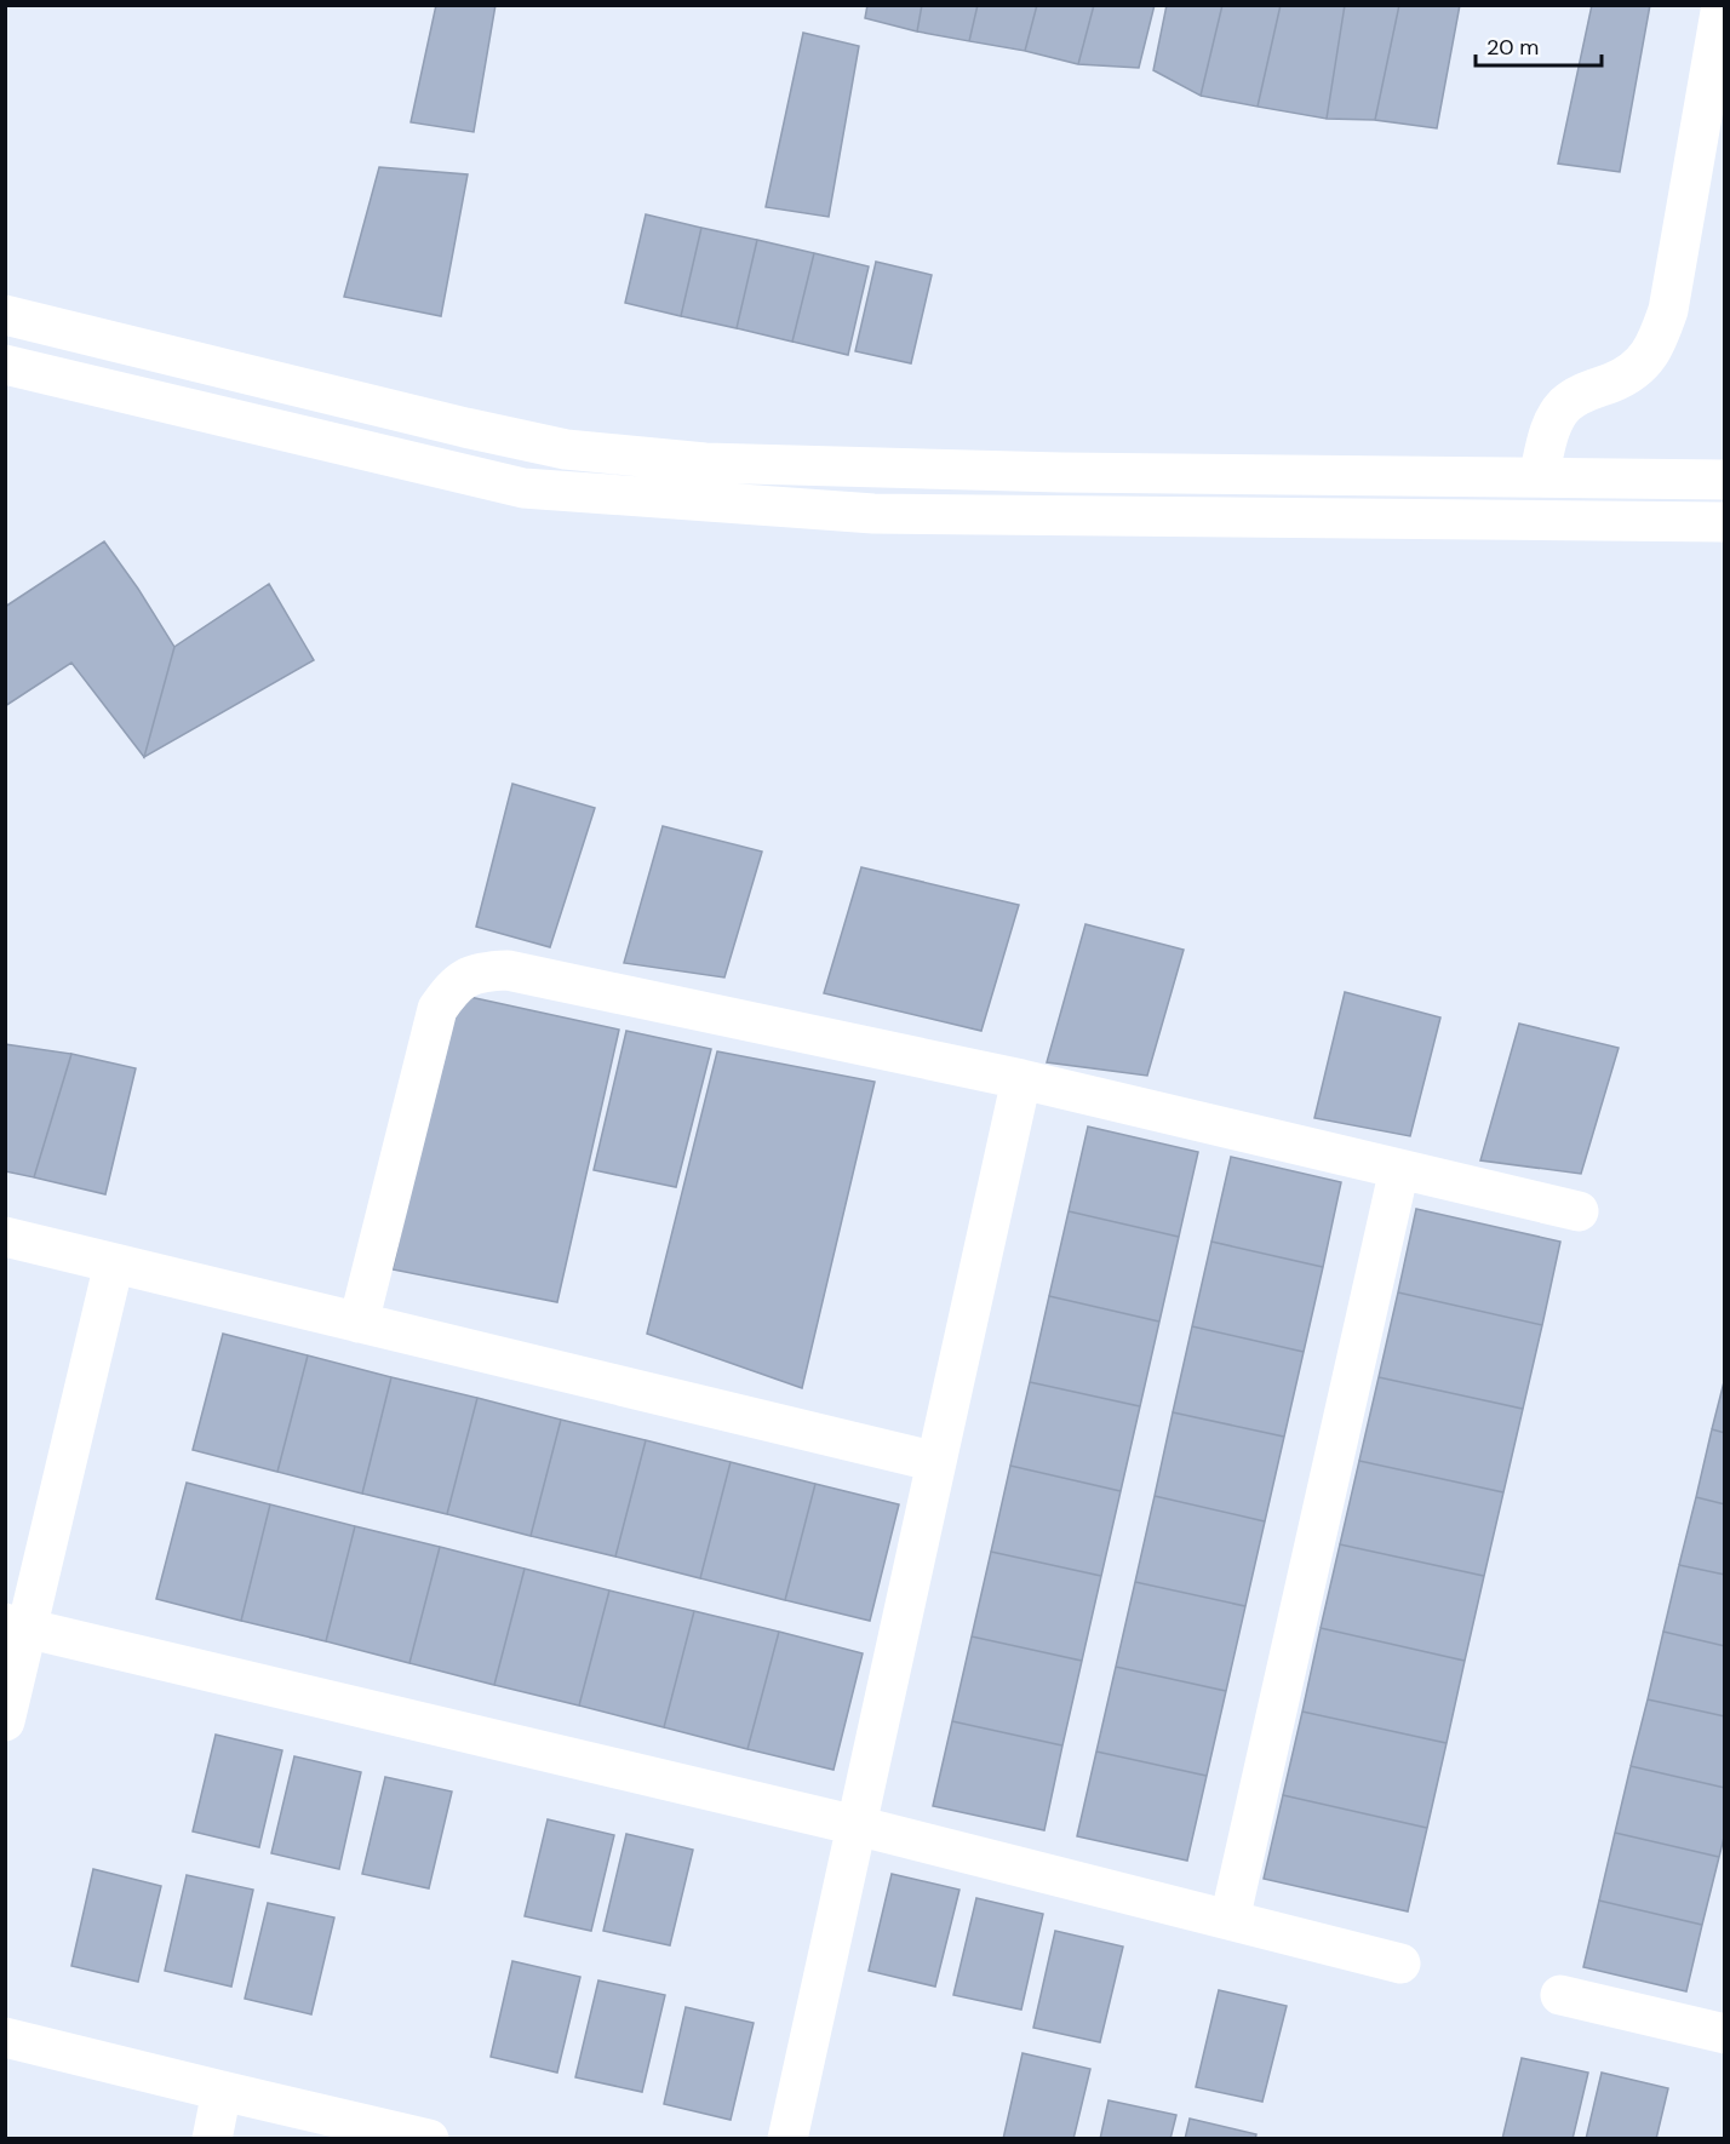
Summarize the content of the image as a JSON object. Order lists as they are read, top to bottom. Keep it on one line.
{"scale_bar":"20 m"}
